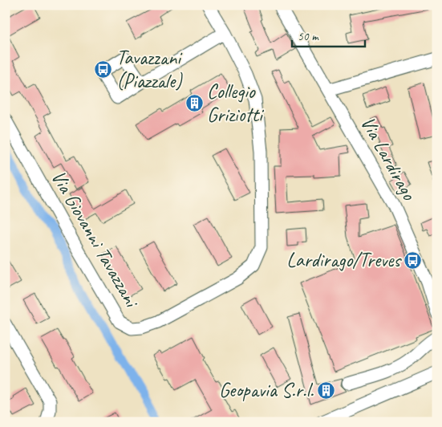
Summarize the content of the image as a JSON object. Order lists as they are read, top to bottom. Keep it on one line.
{"streets":{"street":["Via Lardirago","Via Giovanni Tavazzani"]},"places":{"bus stop":["Tavazzani (Piazzale)","Lardirago/Treves"],"building":["Collegio Griziotti","Geopavia S.r.l."]},"scale_bar":"50 m"}
